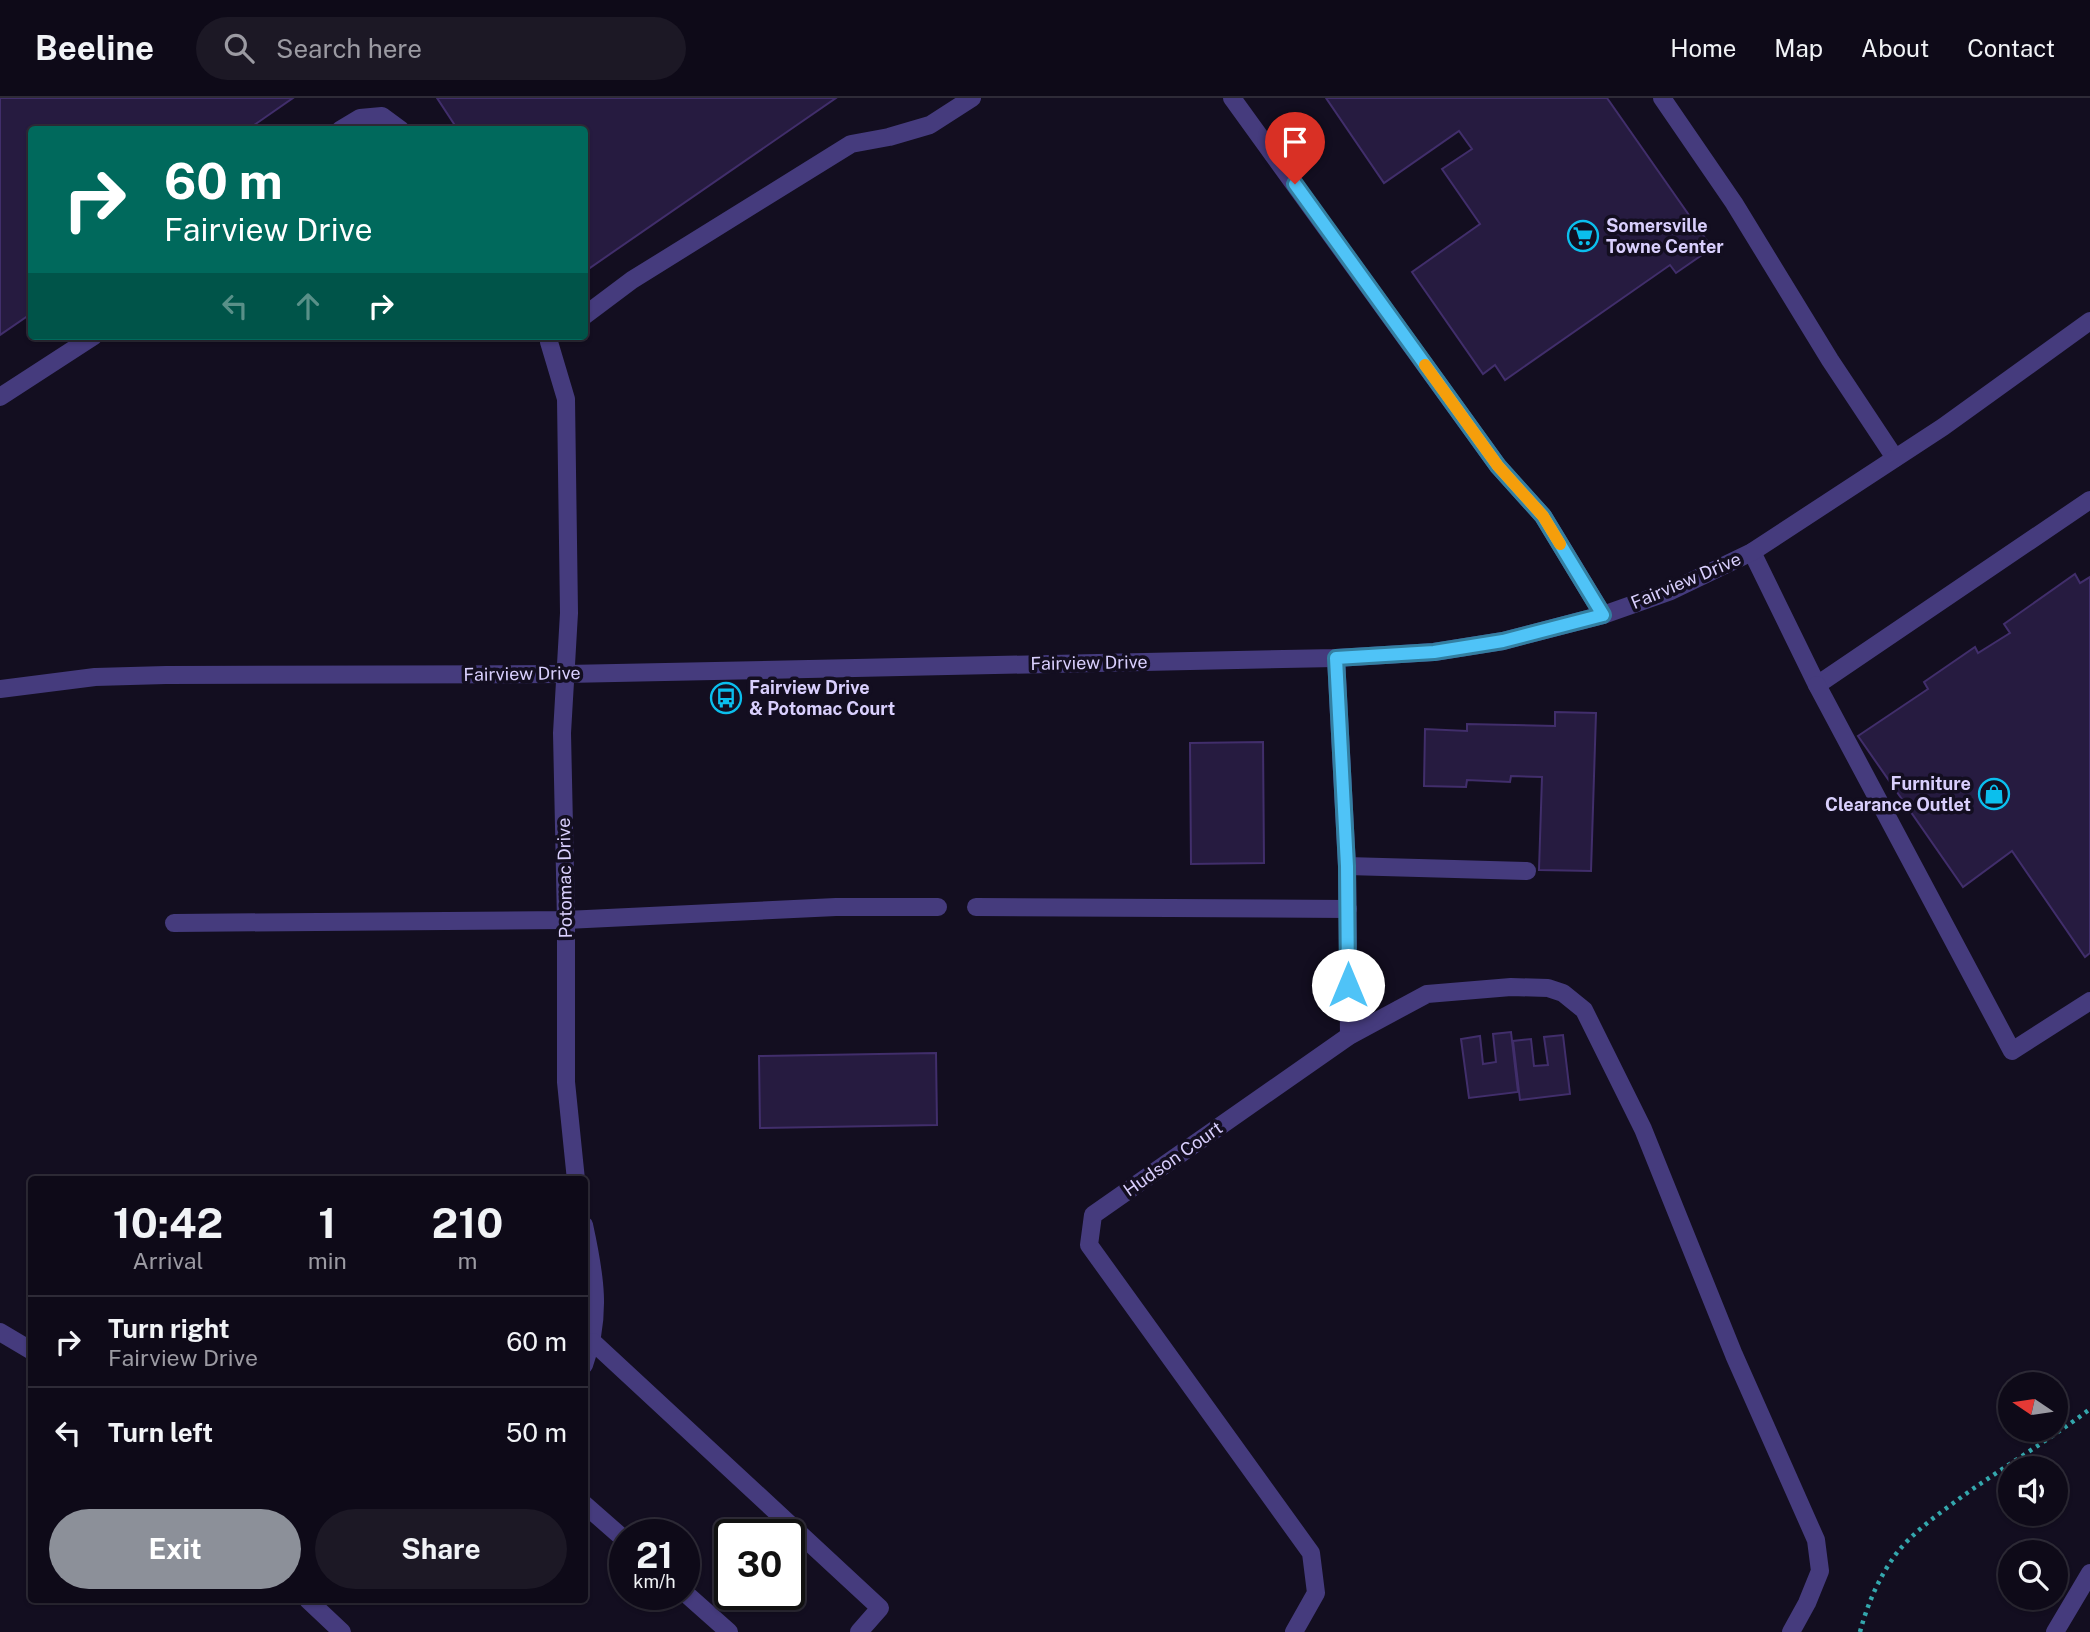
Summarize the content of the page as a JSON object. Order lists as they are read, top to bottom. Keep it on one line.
{"streets":{"street":["Fairview Drive","Potomac Drive","Hudson Court"]},"crossings":[["Fairview Drive","Potomac Drive"]],"places":{"supermarket":["Somersville Towne Center"],"bus stop":["Fairview Drive & Potomac Court"],"shop":["Furniture Clearance Outlet"]},"north":"left","page":{"header":"Beeline","search":"Search here","nav":["Home","Map","About","Contact"],"turn":["60 m","Fairview Drive"],"eta":["10:42","Arrival","1","min","210","m"],"list":[{"name":"Turn right","note":"Fairview Drive","value":"60 m"},{"name":"Turn left","value":"50 m"}],"buttons":["Exit","Share"],"speed":"21 km/h","limit":"30"}}
